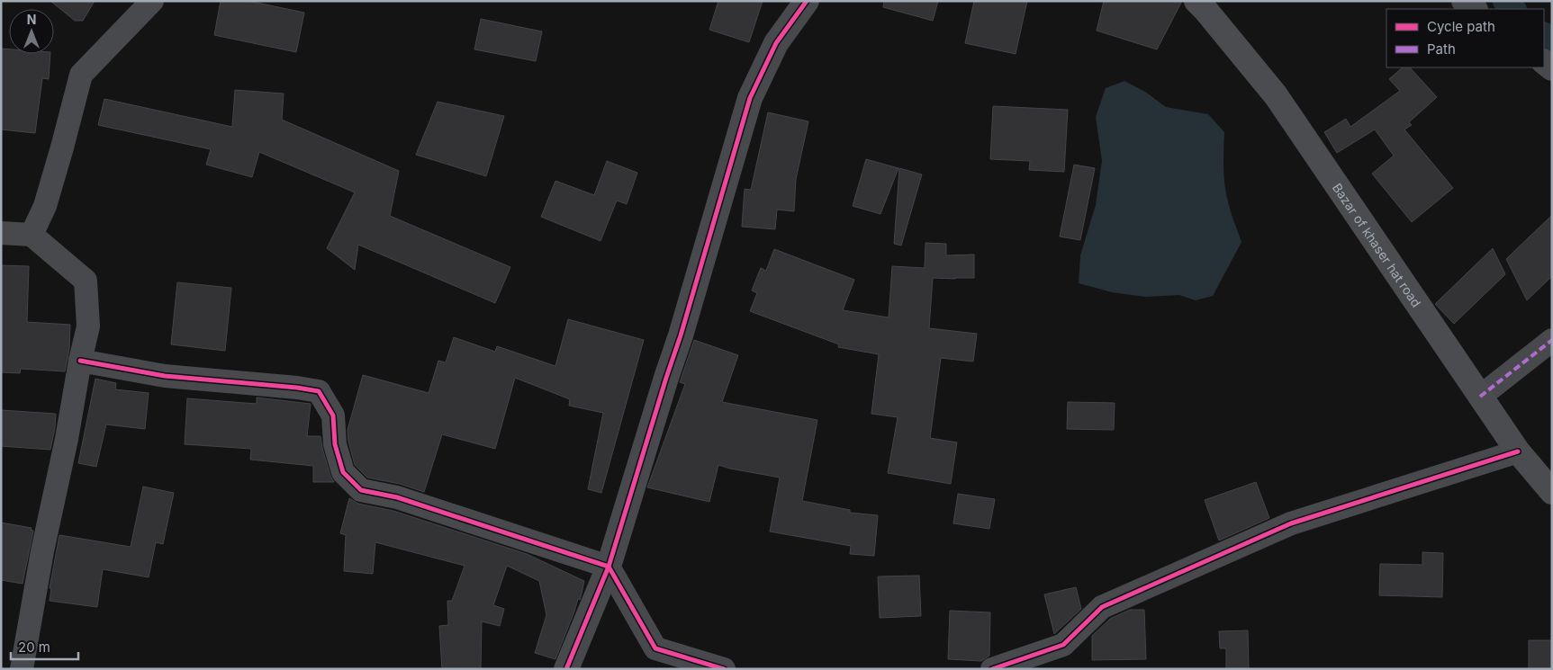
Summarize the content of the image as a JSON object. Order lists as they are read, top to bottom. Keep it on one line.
{"streets":{"main road":["Bazar of khaser hat road"]},"legend":["Cycle path","Path"],"scale_bar":"20 m","north":"top"}
